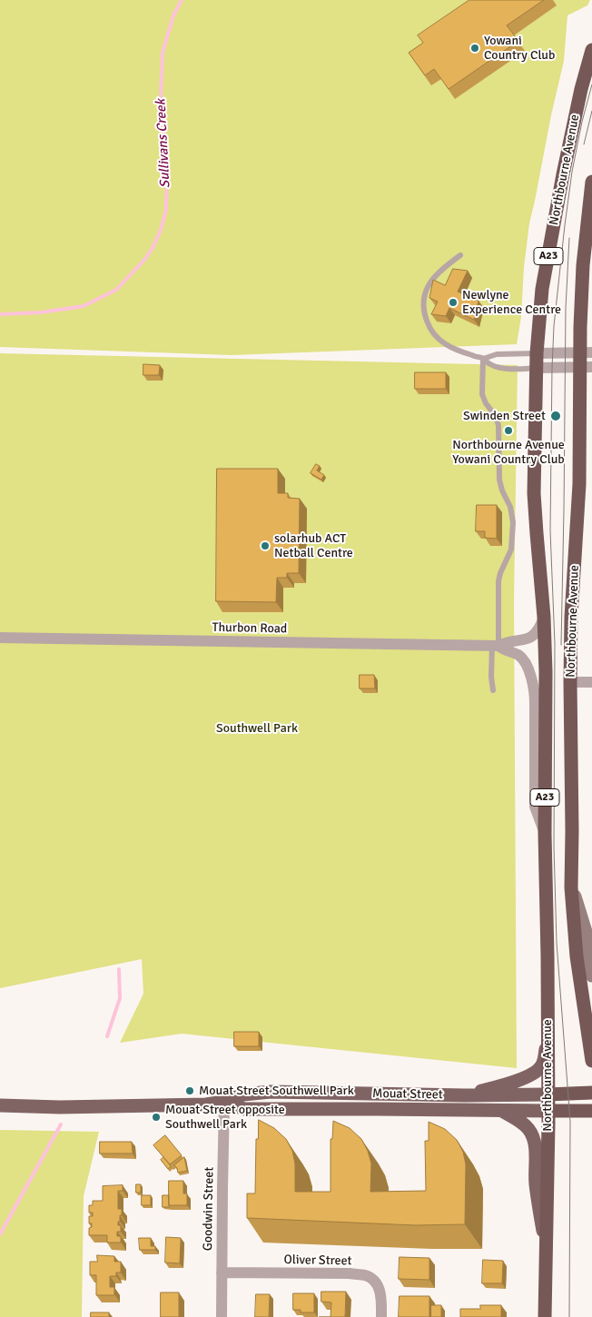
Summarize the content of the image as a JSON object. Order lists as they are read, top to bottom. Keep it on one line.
{"streets":{"highway":["Northbourne Avenue","A23","Mouat Street"],"street":["Thurbon Road","Goodwin Street","Oliver Street"]},"crossings":[["Northbourne Avenue","Thurbon Road"],["Northbourne Avenue","Mouat Street"],["Mouat Street","Goodwin Street"],["Goodwin Street","Oliver Street"]],"water":["Sullivans Creek"],"parks":["Southwell Park"],"places":["Yowani Country Club","Newlyne Experience Centre","Swinden Street","Northbourne Avenue Yowani Country Club","solarhub ACT Netball Centre","Mouat Street Southwell Park","Mouat Street opposite Southwell Park"]}
